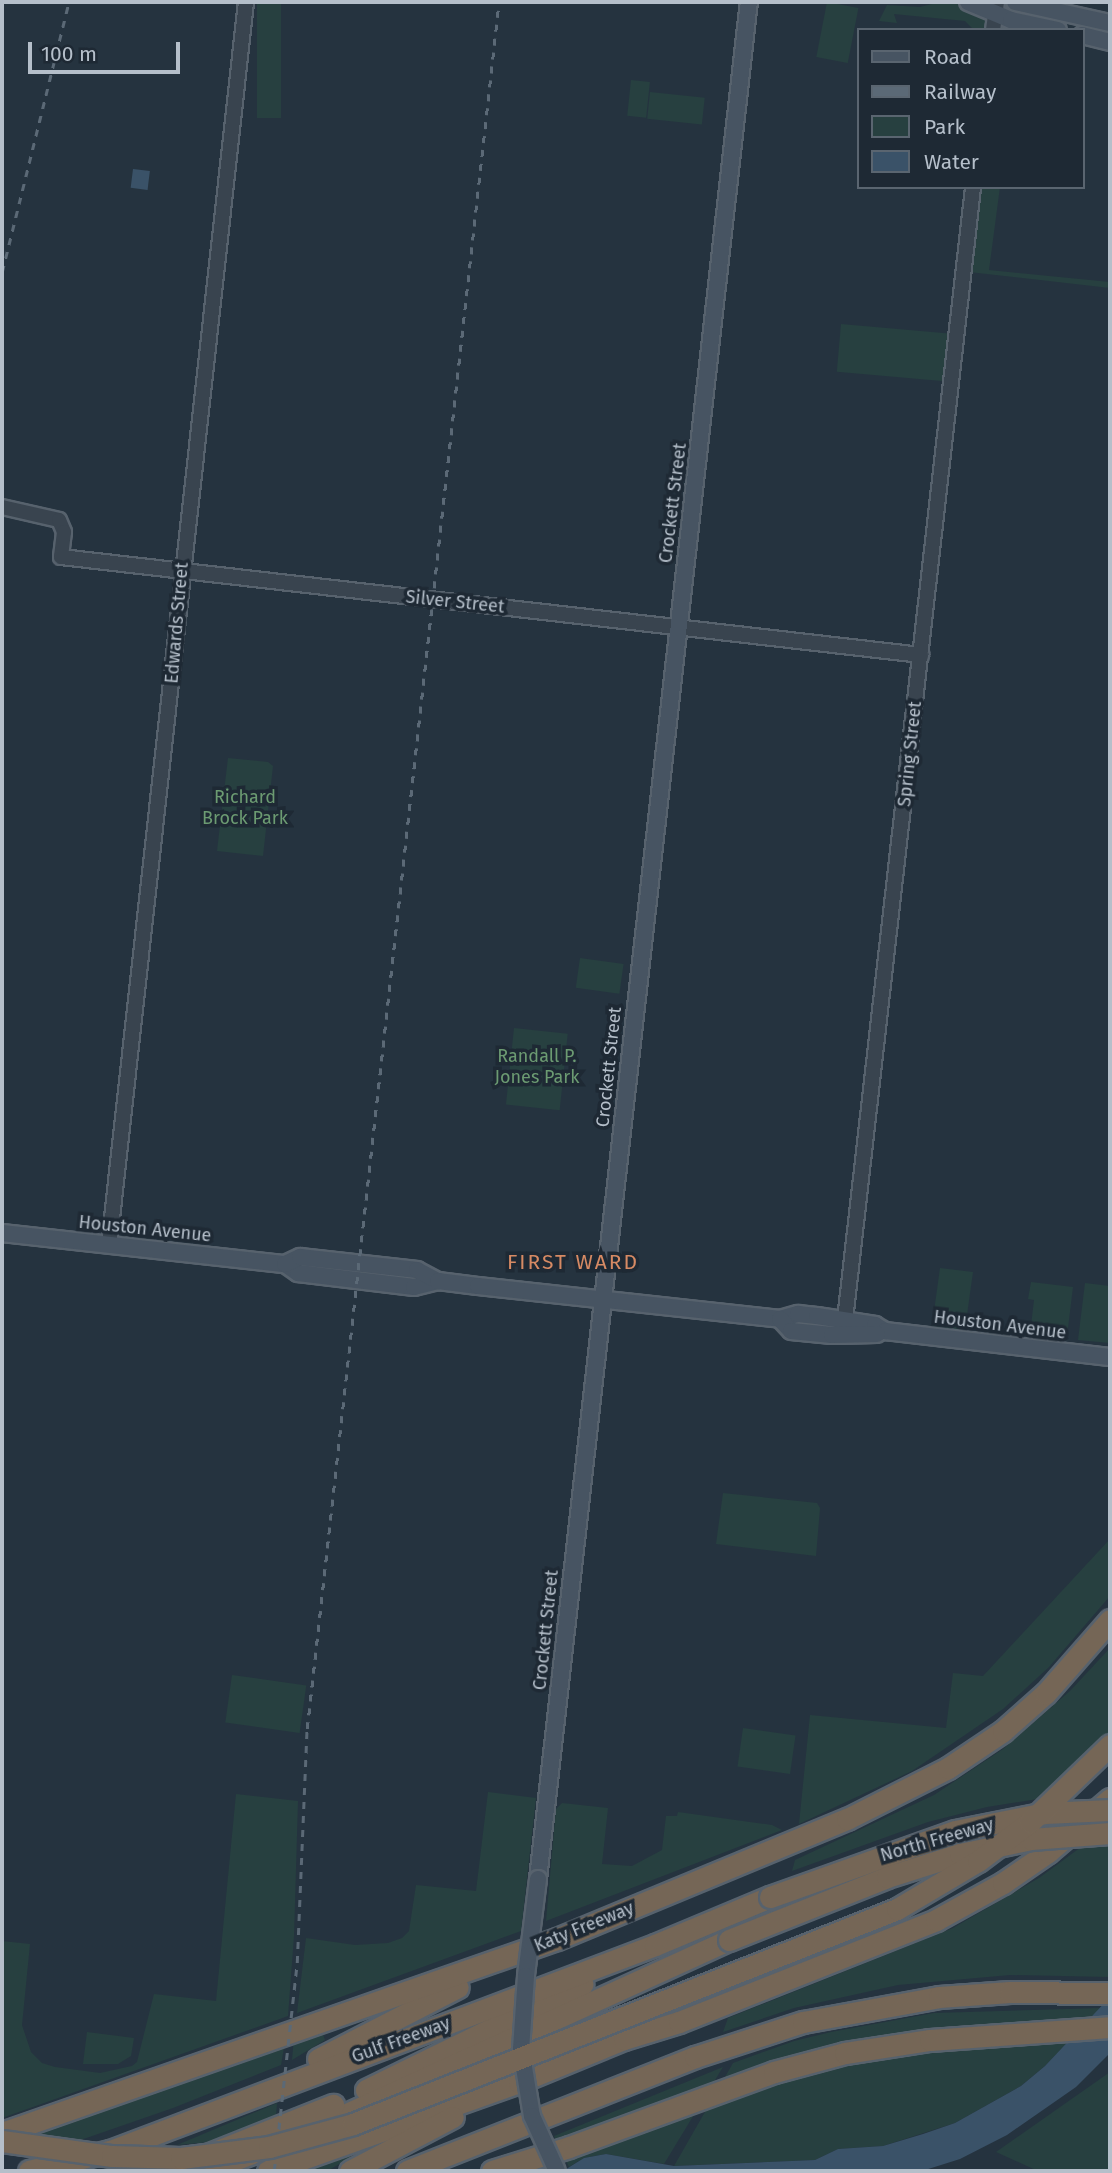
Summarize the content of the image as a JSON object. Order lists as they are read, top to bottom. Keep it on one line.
{"streets":{"highway":["North Freeway","Katy Freeway","Gulf Freeway"],"main road":["Crockett Street","Houston Avenue"],"street":["Silver Street","Edwards Street","Spring Street"]},"crossings":[["Crockett Street","Silver Street"],["Crockett Street","Houston Avenue"],["Silver Street","Edwards Street"],["Silver Street","Spring Street"],["Edwards Street","Houston Avenue"],["Spring Street","Houston Avenue"],["North Freeway","Gulf Freeway"]],"districts":["FIRST WARD"],"parks":["Richard Brock Park","Randall P. Jones Park"],"legend":["Road","Railway","Park","Water"],"scale_bar":"100 m"}
